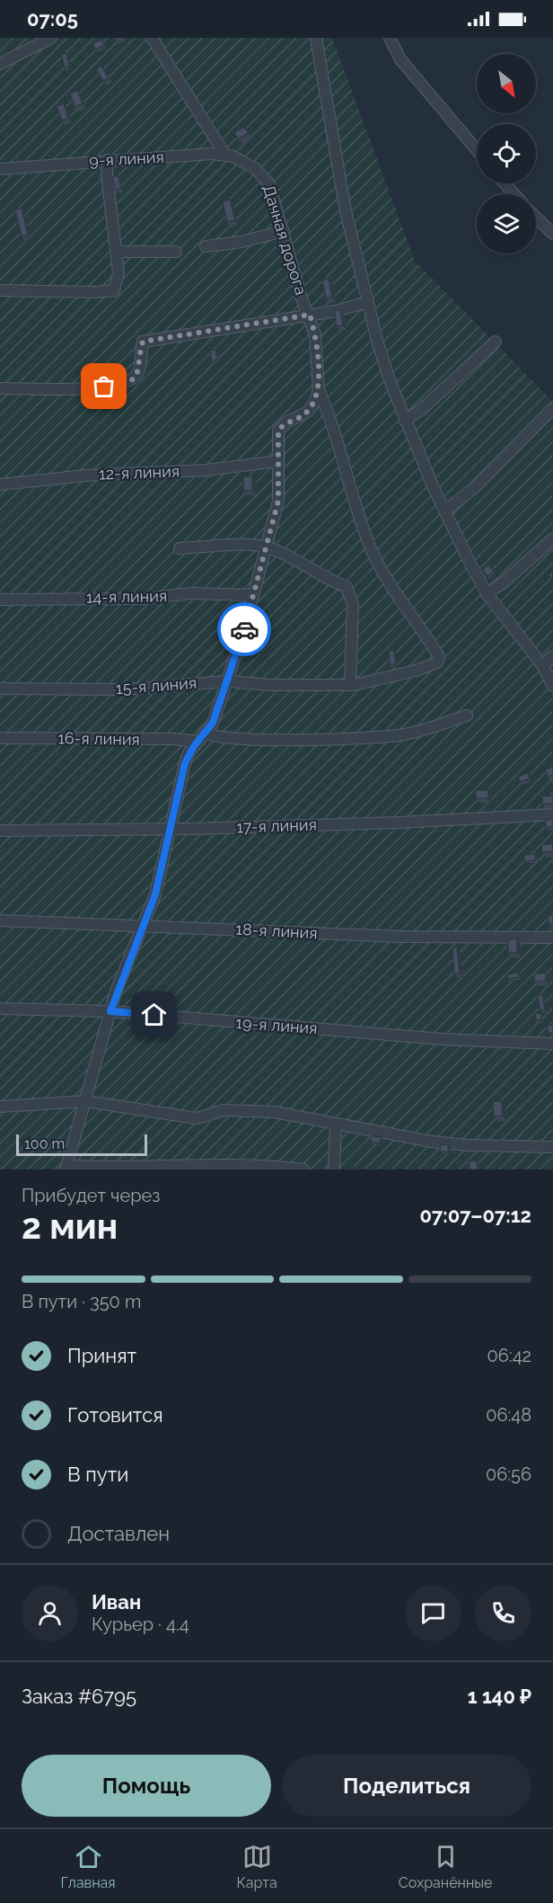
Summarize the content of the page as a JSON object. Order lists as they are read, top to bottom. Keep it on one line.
{"streets":{"street":["9-я линия","Дачная дорога","12-я линия","14-я линия","15-я линия","16-я линия","17-я линия","18-я линия","19-я линия"]},"crossings":[["9-я линия","Дачная дорога"],["Дачная дорога","15-я линия"]],"scale_bar":"100 m","north":"bottom right","page":{"status":"07:05","scale":"100 m","heading":["2 мин","Прибудет через","07:07–07:12"],"panel":["Иван","Курьер · 4.4","Заказ #6795","1 140 ₽"],"bar":"В пути · 350 m","list":[["Принят","06:42"],["Готовится","06:48"],["В пути","06:56"],"Доставлен"],"buttons":["Помощь","Поделиться"],"tabs":["Главная","Карта","Сохранённые"]}}
